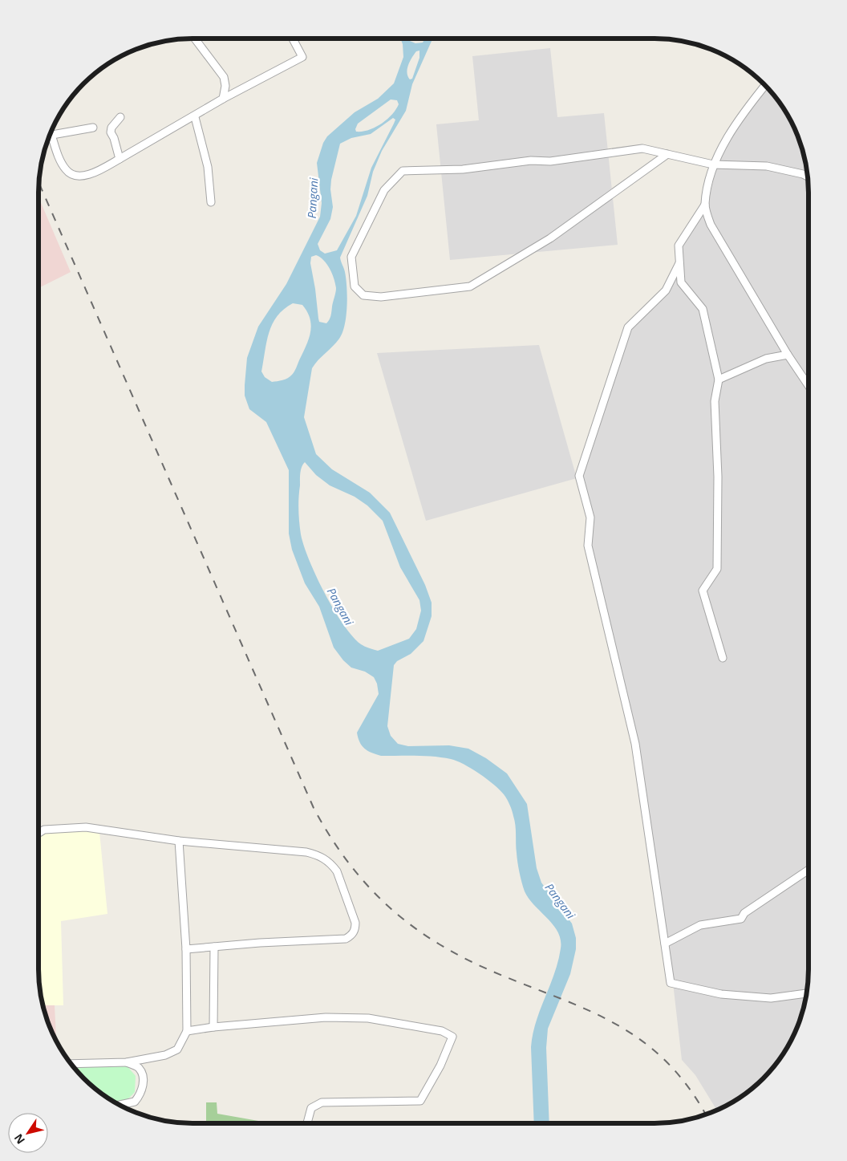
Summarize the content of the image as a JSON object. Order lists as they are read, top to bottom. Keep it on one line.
{"water":["Pangani"],"north":"bottom left"}
